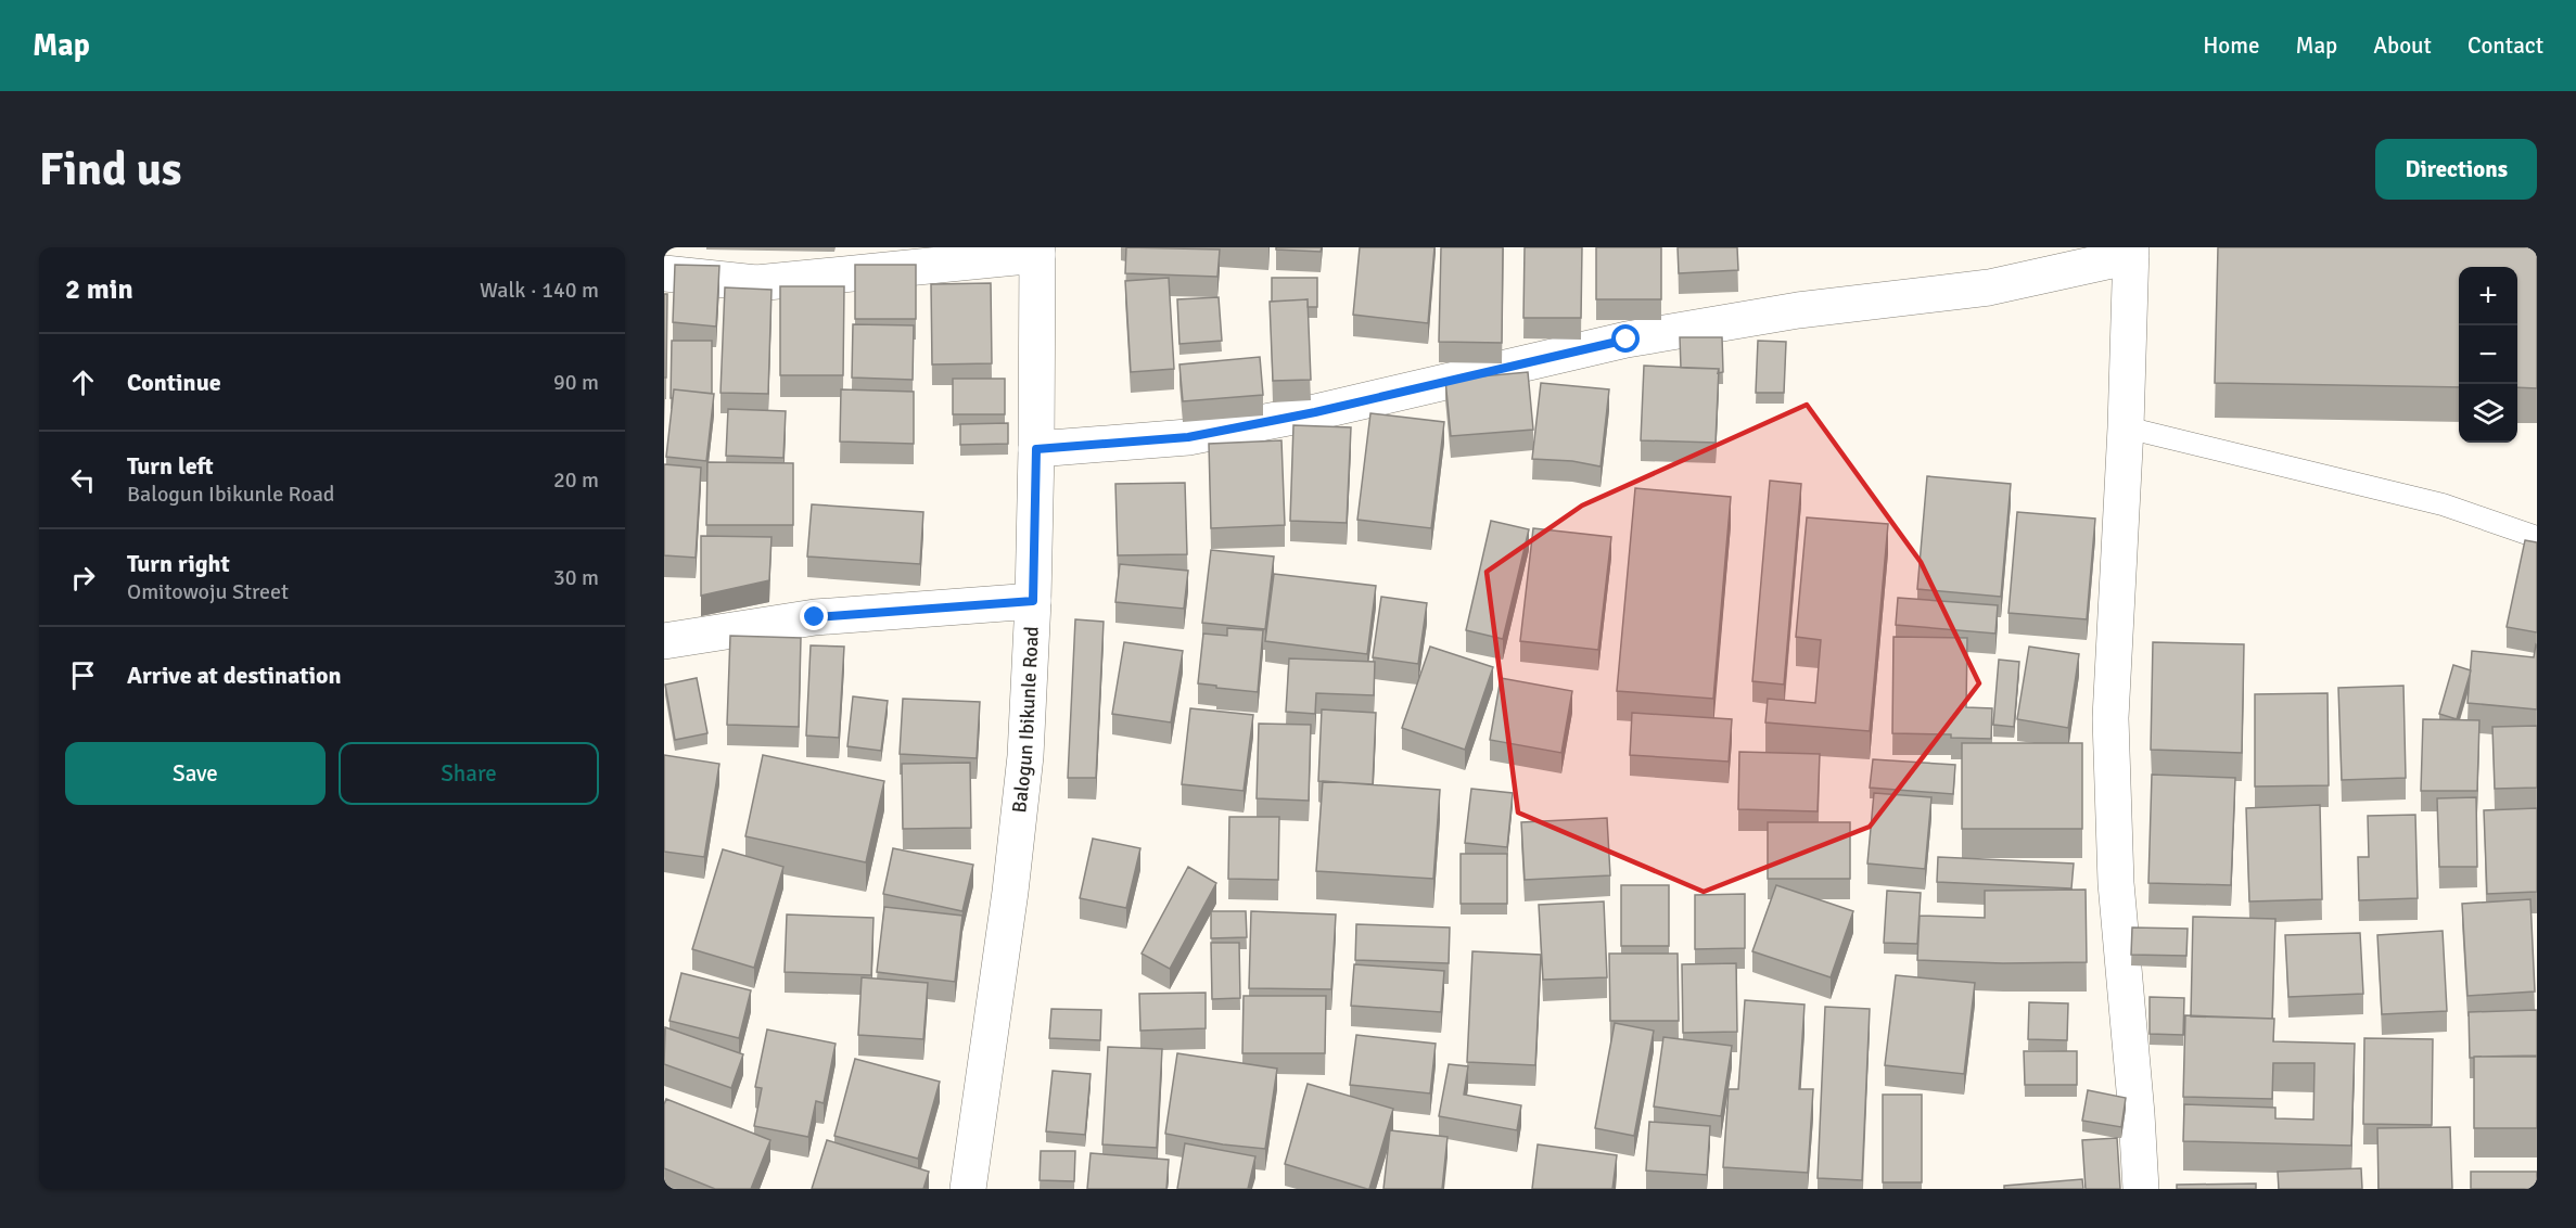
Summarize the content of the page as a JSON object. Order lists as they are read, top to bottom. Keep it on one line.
{"streets":{"street":["Balogun Ibikunle Road"]},"page":{"header":"Map","nav":["Home","Map","About","Contact"],"buttons":["Directions",["Save","Share"]],"title":"Find us","heading":["2 min","Walk · 140 m"],"map_buttons":["+","−"],"list":[["Continue","90 m"],["Turn left","Balogun Ibikunle Road","20 m"],["Turn right","Omitowoju Street","30 m"],"Arrive at destination"]}}
